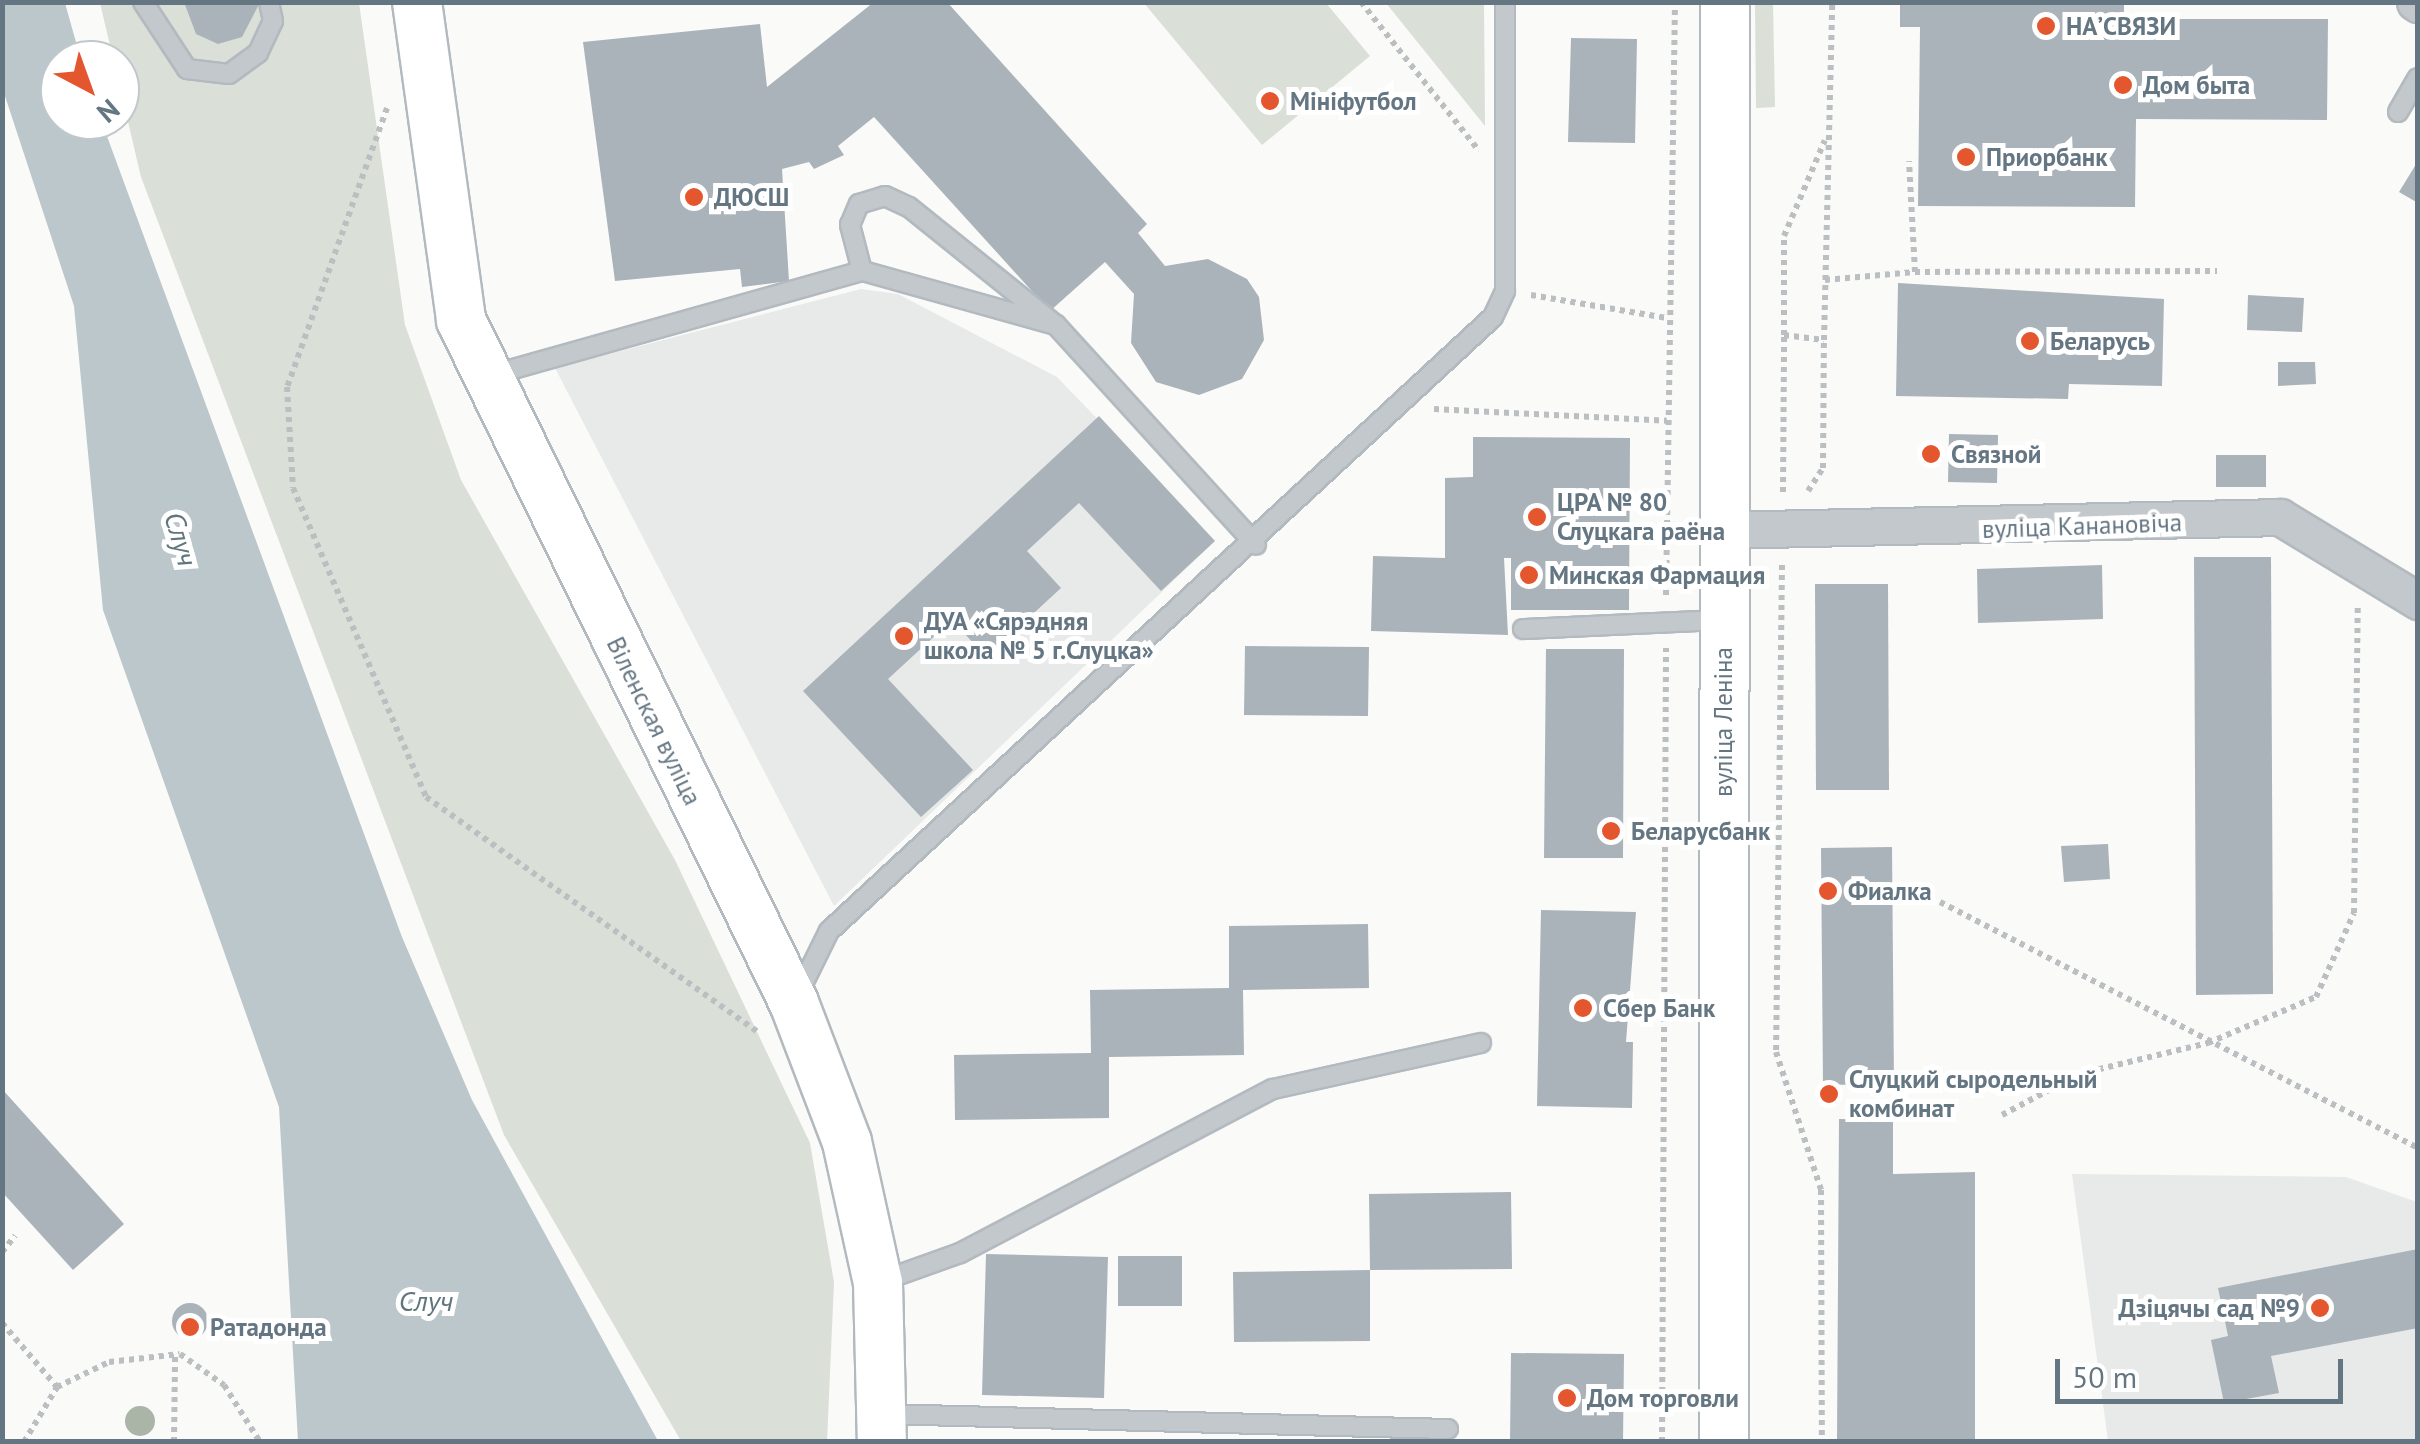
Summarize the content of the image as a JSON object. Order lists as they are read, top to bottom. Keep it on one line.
{"streets":{"main road":["Віленская вуліца","вуліца Леніна"],"street":["вуліца Канановіча"]},"crossings":[["вуліца Канановіча","вуліца Леніна"]],"water":["Случ"],"places":["НАʼСВЯЗИ","Дом быта","Мініфутбол","Приорбанк","ДЮСШ","Беларусь","Связной","ЦРА № 80 Слуцкага раёна","Минская Фармация","ДУА «Сярэдняя школа № 5 г.Слуцка»","Беларусбанк","Фиалка","Сбер Банк","Слуцкий сыродельный комбинат","Дзіцячы сад №9","Ратадонда","Дом торговли"],"scale_bar":"50 m","north":"bottom right"}
